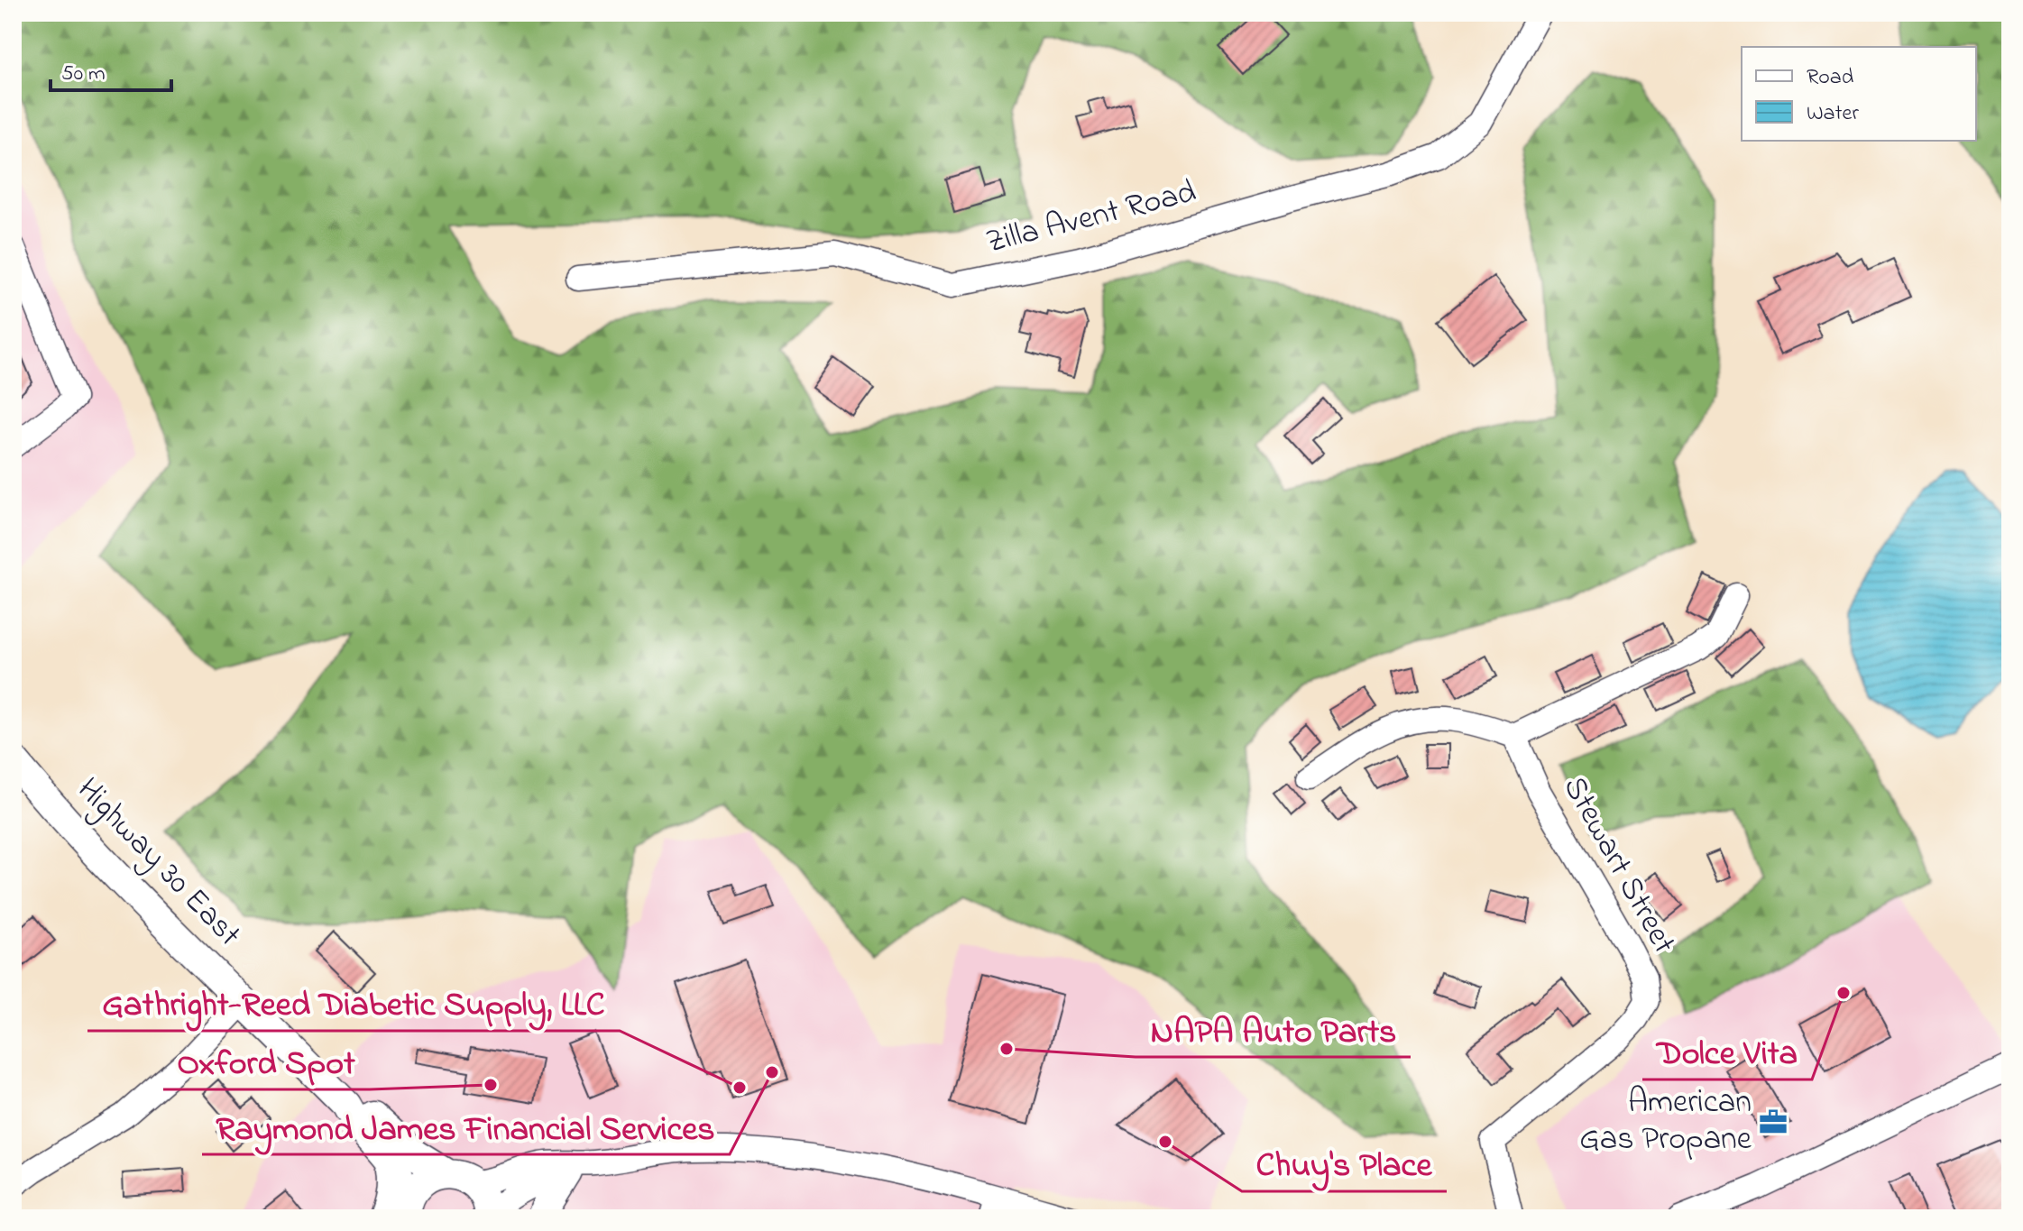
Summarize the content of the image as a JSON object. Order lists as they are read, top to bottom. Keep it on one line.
{"streets":{"main road":["Highway 30 East"],"street":["Zilla Avent Road","Stewart Street"]},"places":{"other":["Dolce Vita","NAPA Auto Parts","Raymond James Financial Services","Oxford Spot","Gathright-Reed Diabetic Supply, LLC","Chuy's Place"],"office":["American Gas Propane"]},"legend":["Road","Water"],"scale_bar":"50 m"}
